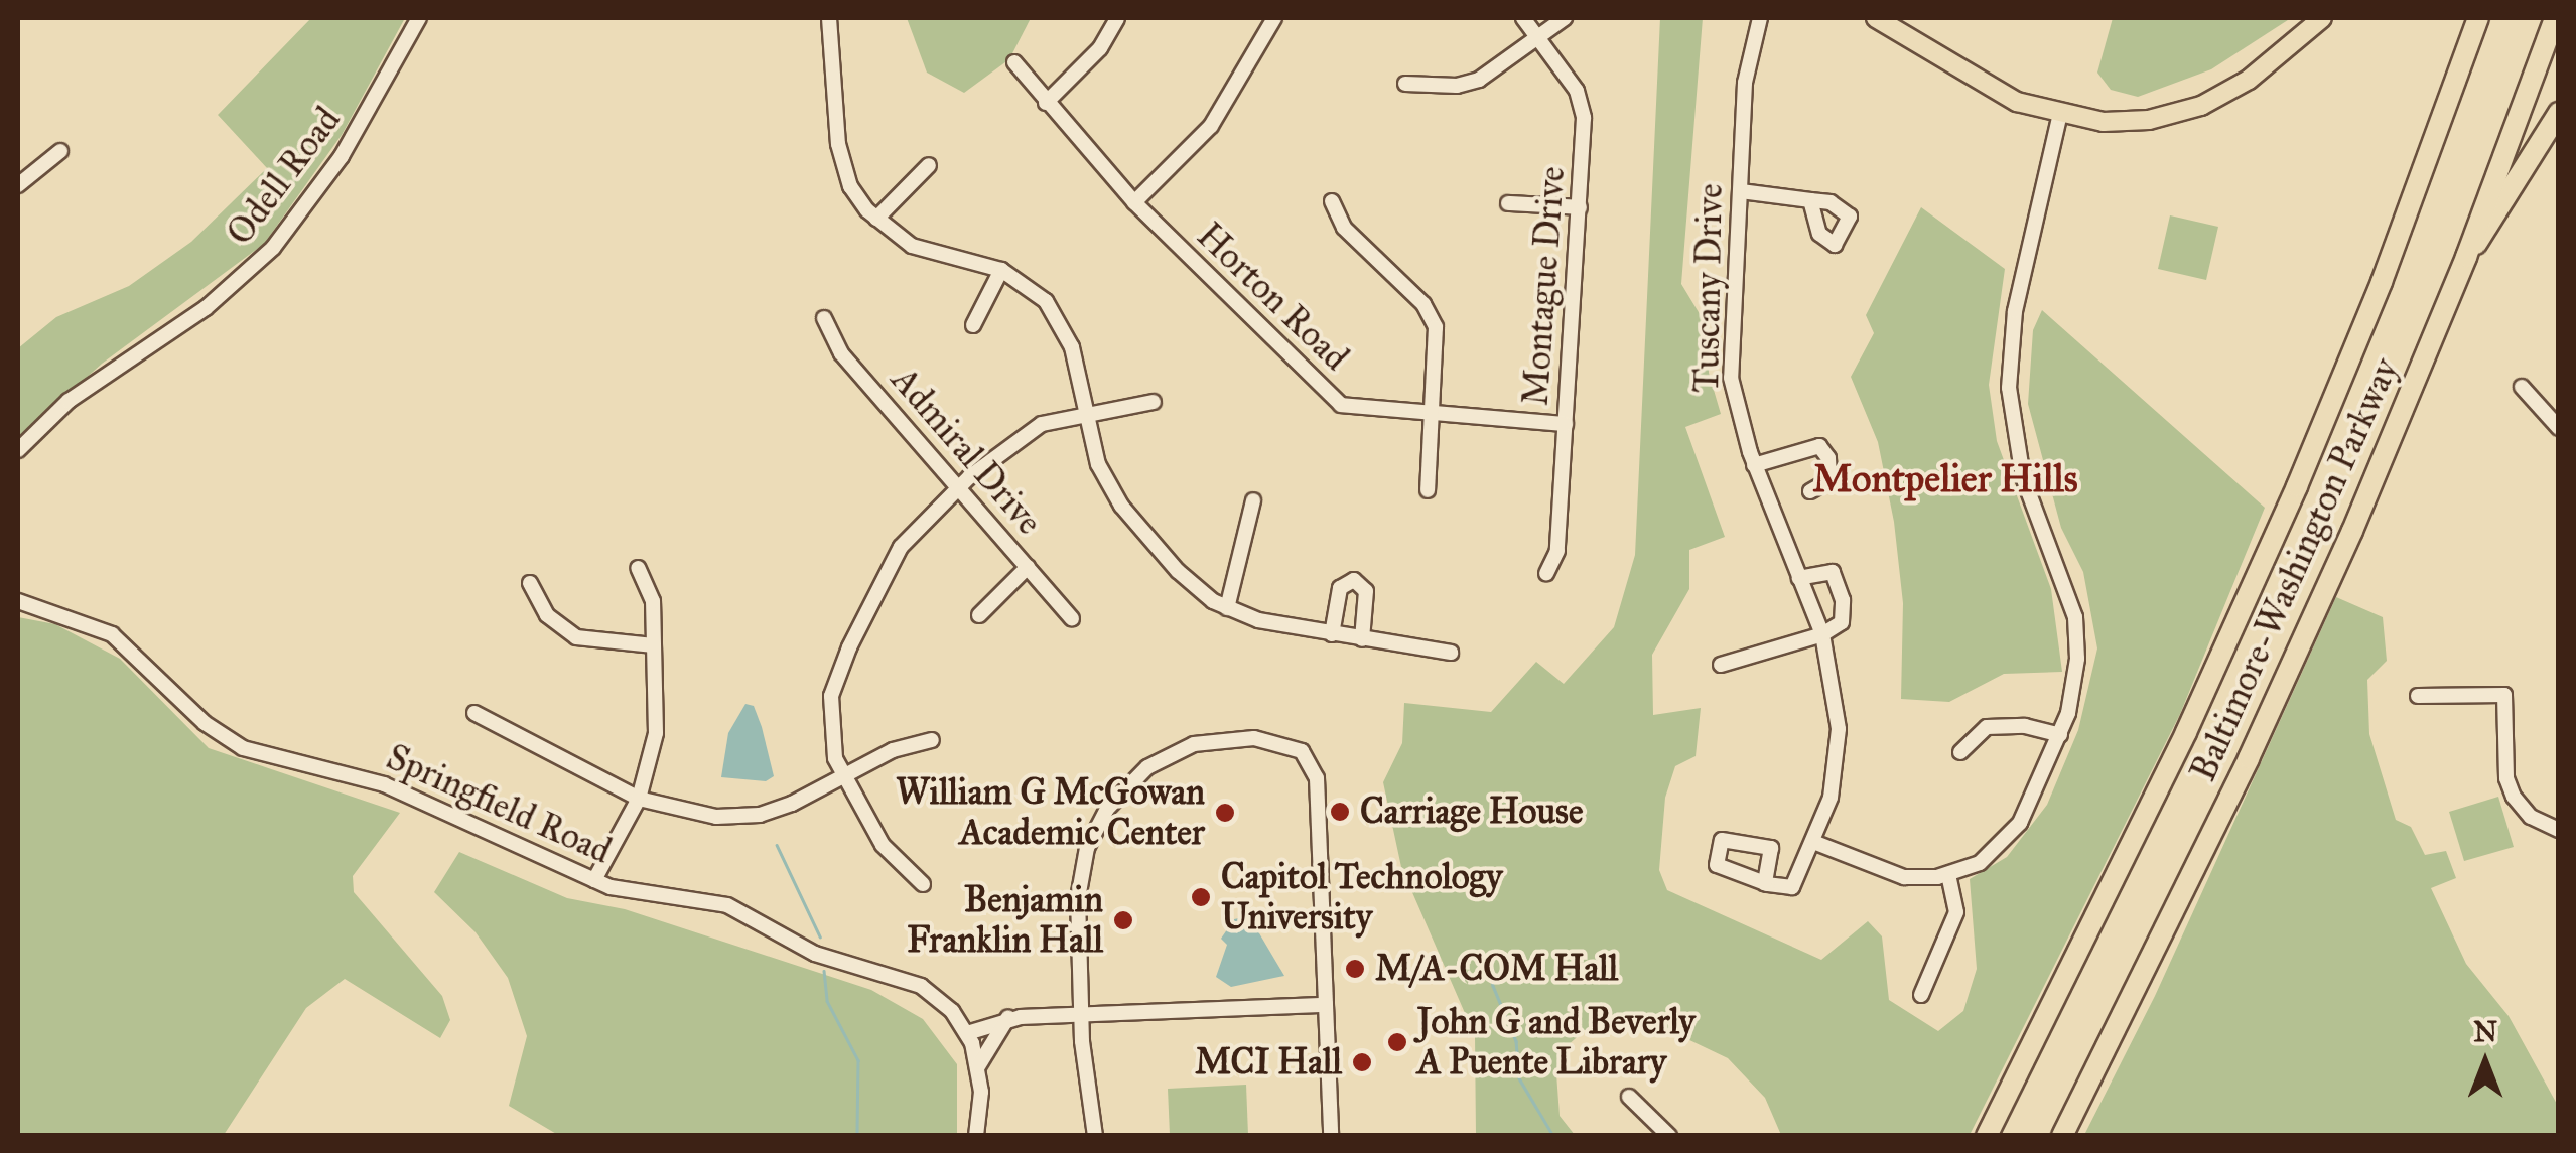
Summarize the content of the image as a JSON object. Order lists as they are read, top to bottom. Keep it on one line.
{"streets":{"highway":["Baltimore-Washington Parkway"],"street":["Odell Road","Montague Drive","Tuscany Drive","Horton Road","Admiral Drive","Springfield Road"]},"crossings":[["Montague Drive","Horton Road"]],"districts":["Montpelier Hills"],"places":["Carriage House","William G McGowan Academic Center","Capitol Technology University","Benjamin Franklin Hall","M/A-COM Hall","John G and Beverly A Puente Library","MCI Hall"],"north":"top"}
